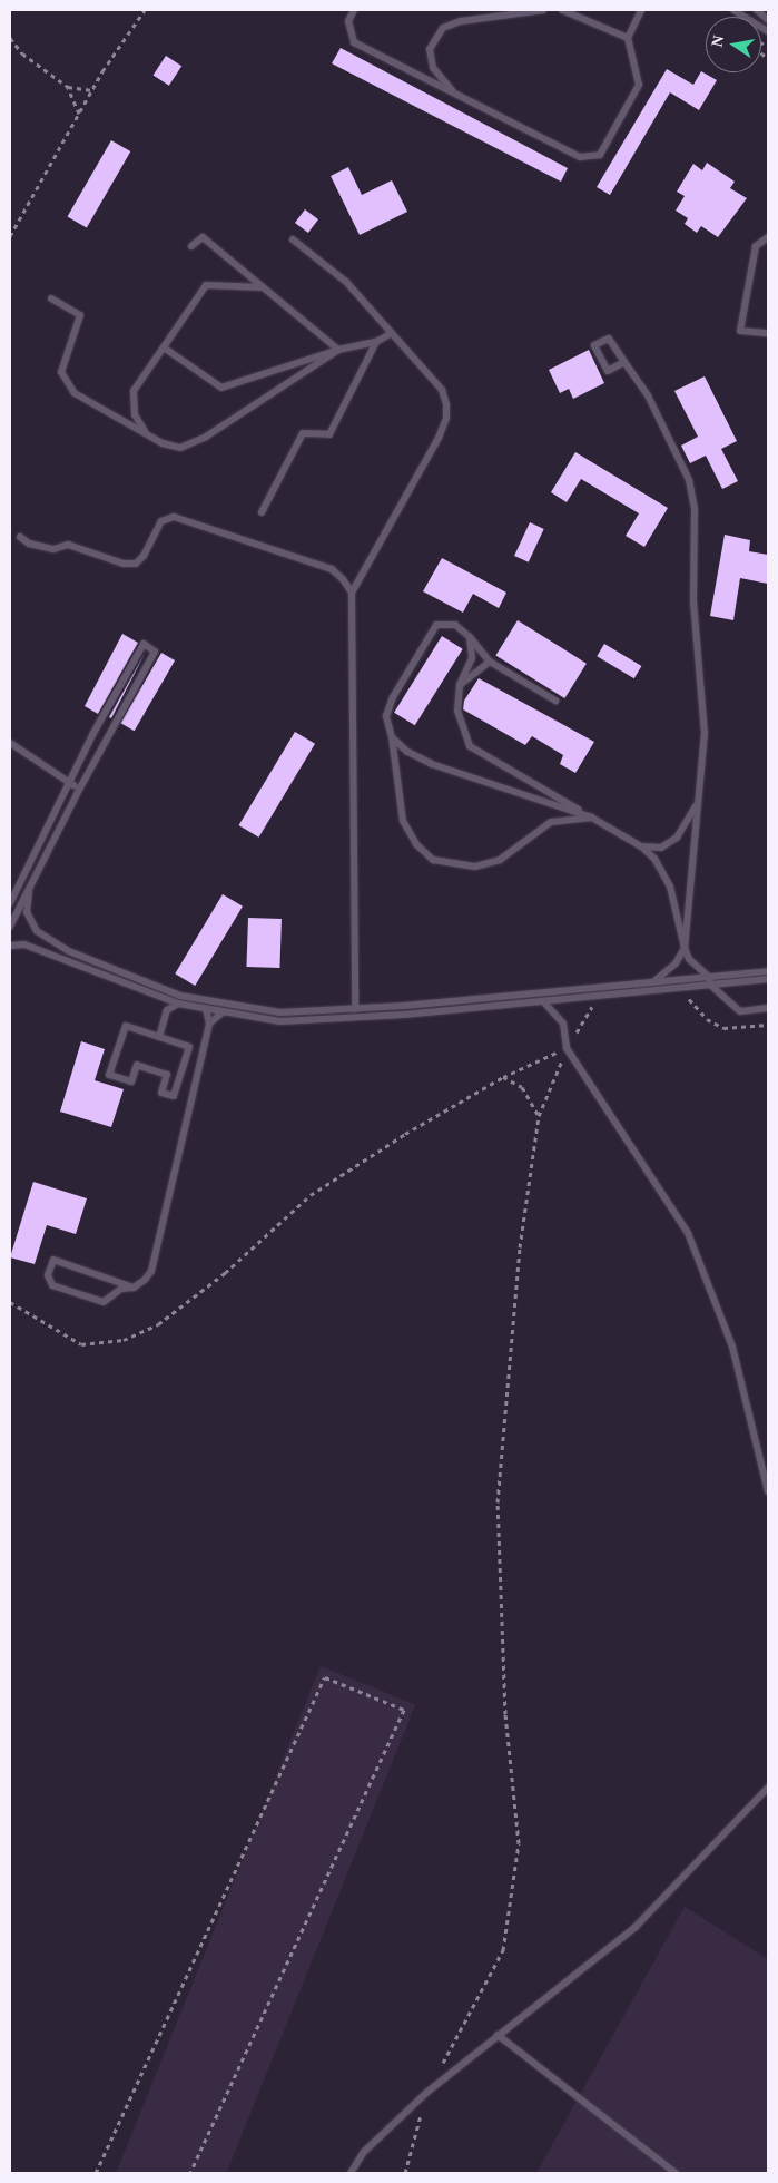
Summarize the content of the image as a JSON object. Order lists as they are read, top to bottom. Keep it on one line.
{"north":"left"}
